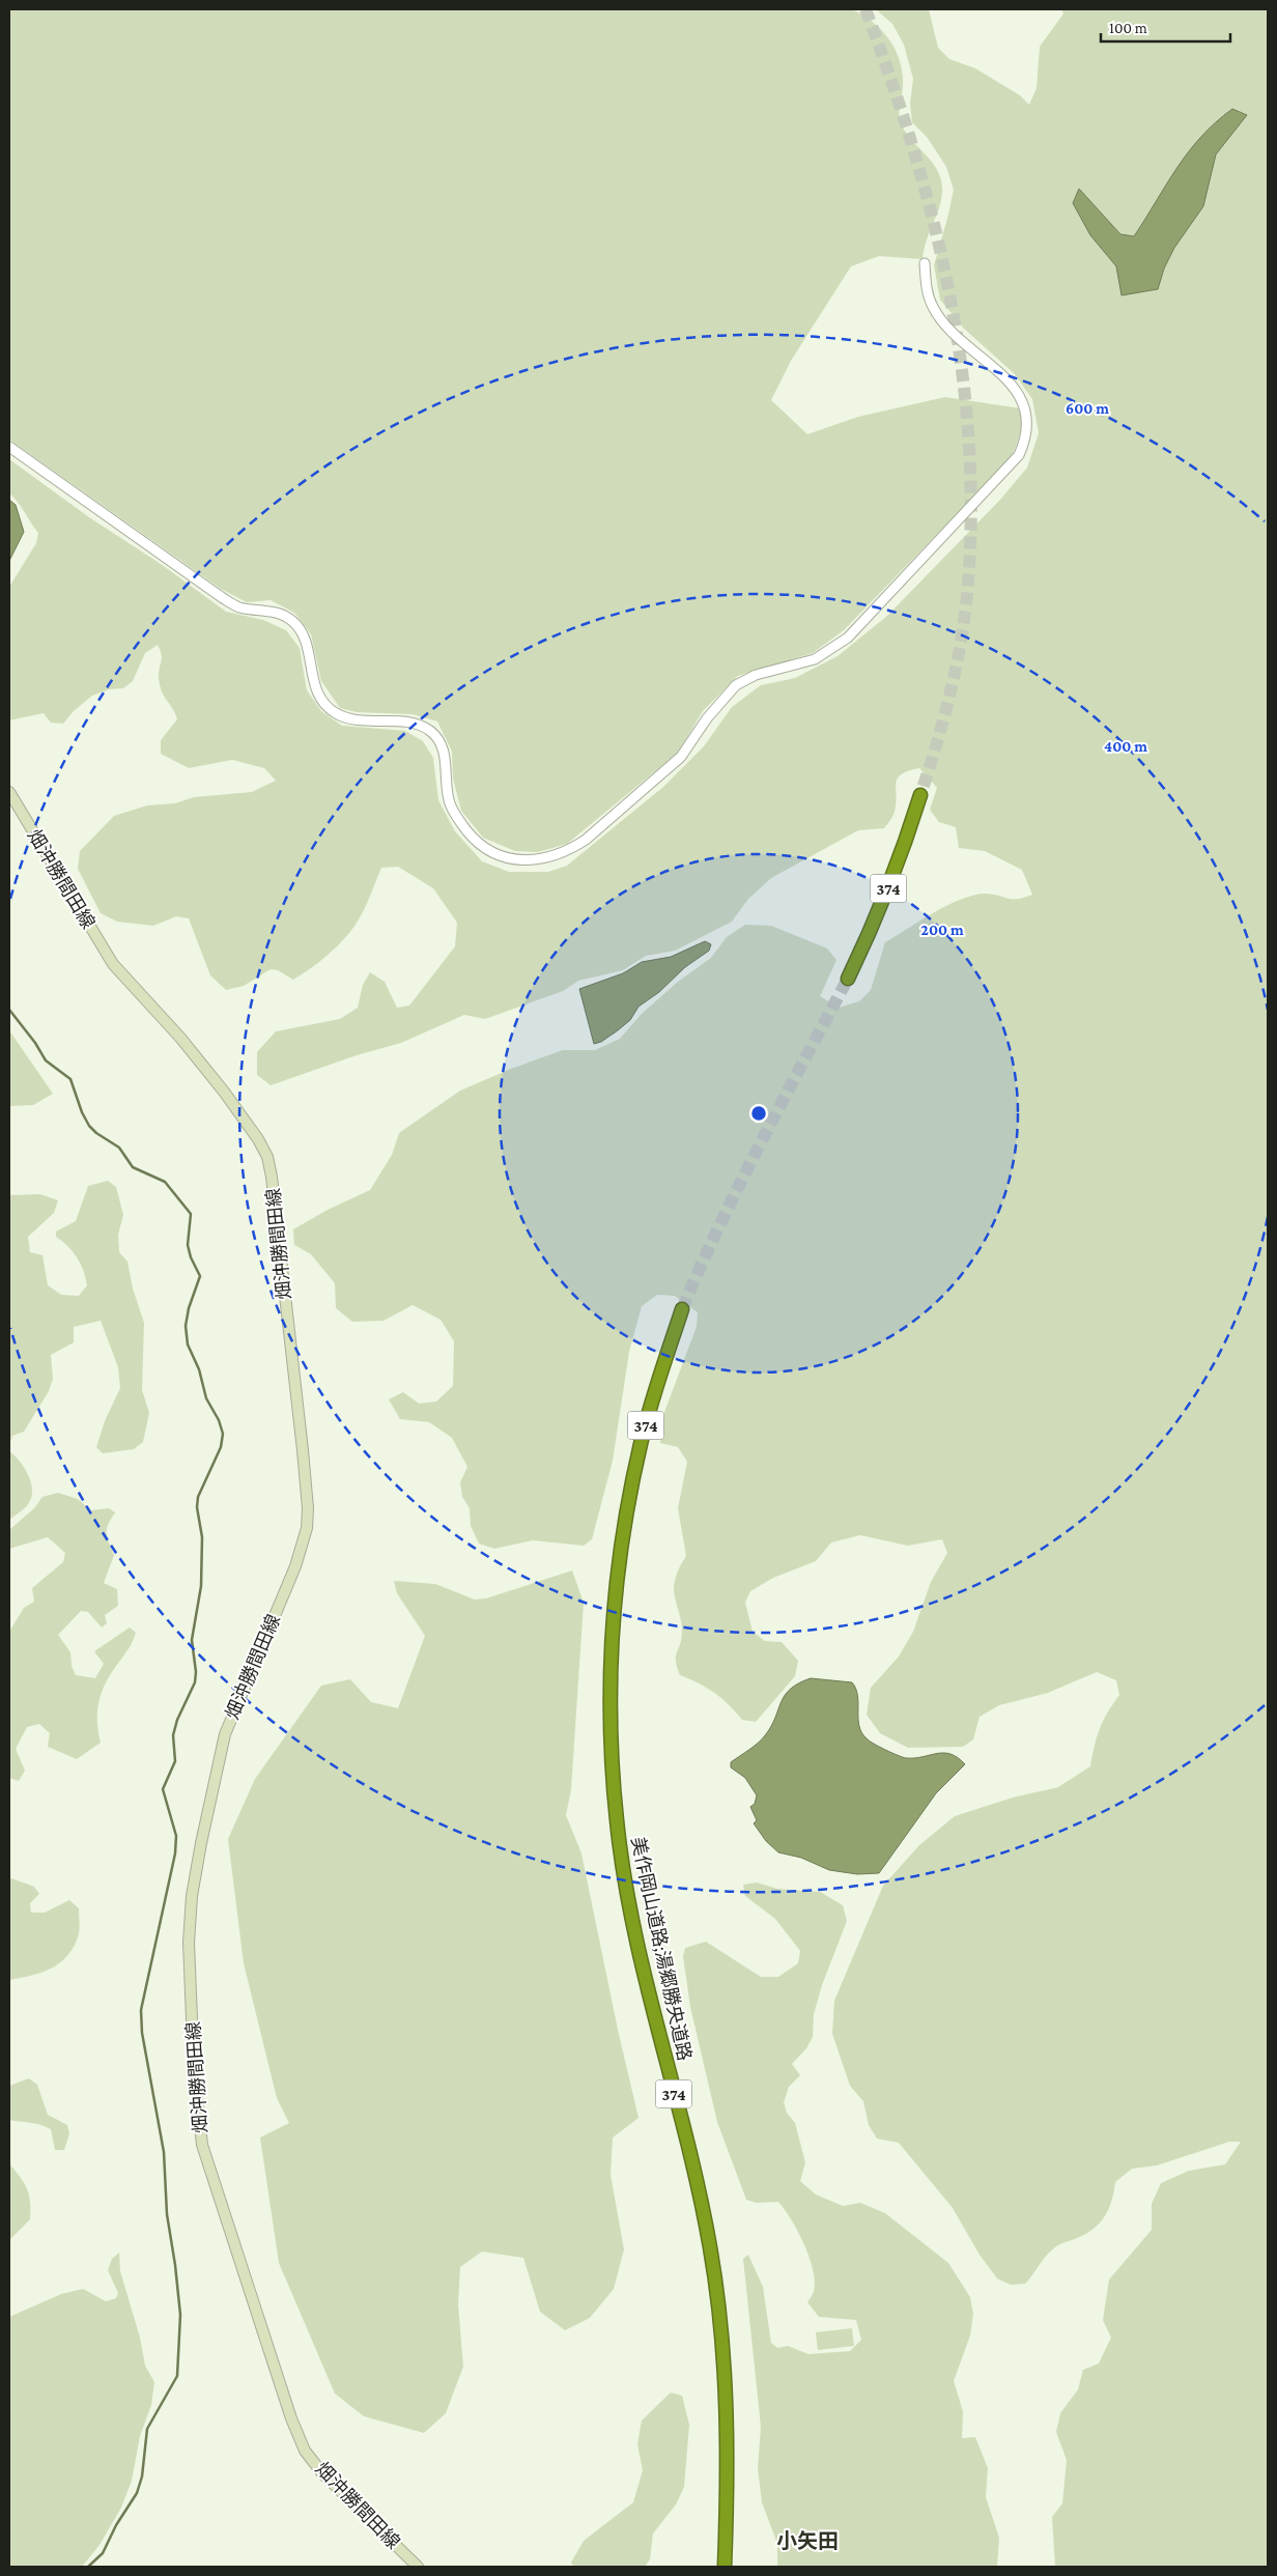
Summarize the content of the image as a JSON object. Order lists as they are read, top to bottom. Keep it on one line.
{"streets":{"highway":["374","美作岡山道路;湯郷勝央道路"],"main road":["畑沖勝間田線"]},"districts":["小矢田"],"scale_bar":"100 m","rings":["600 m","400 m","200 m"]}
